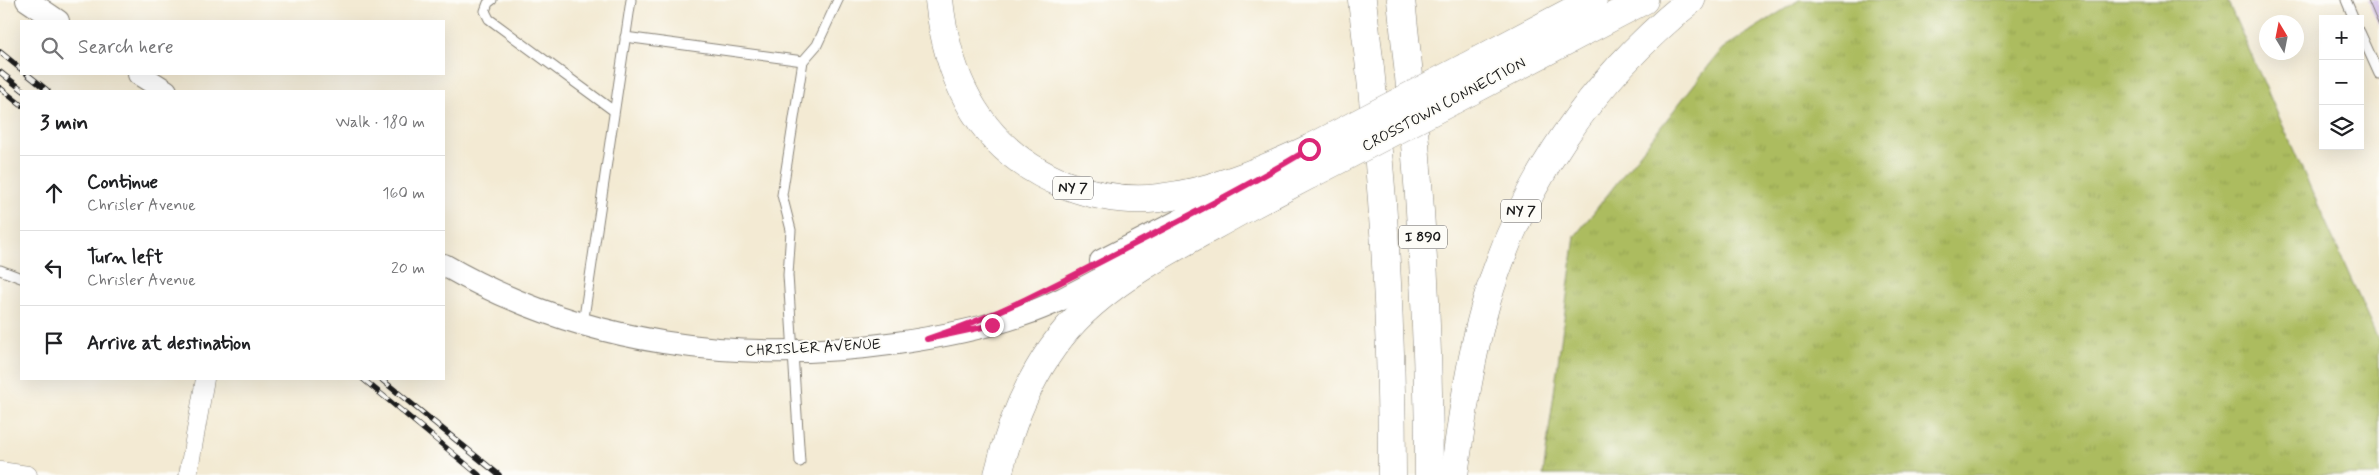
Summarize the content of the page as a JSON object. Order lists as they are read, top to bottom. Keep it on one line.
{"streets":{"highway":["CROSSTOWN CONNECTION","NY 7","I 890"],"street":["CHRISLER AVENUE"]},"crossings":[["CROSSTOWN CONNECTION","NY 7"],["CROSSTOWN CONNECTION","CHRISLER AVENUE"],["NY 7","CHRISLER AVENUE"]],"north":"top","page":{"map_buttons":["+","−"],"search":"Search here","heading":["3 min","Walk · 180 m"],"list":[["Continue","Chrisler Avenue","160 m"],["Turn left","Chrisler Avenue","20 m"],"Arrive at destination"]}}
